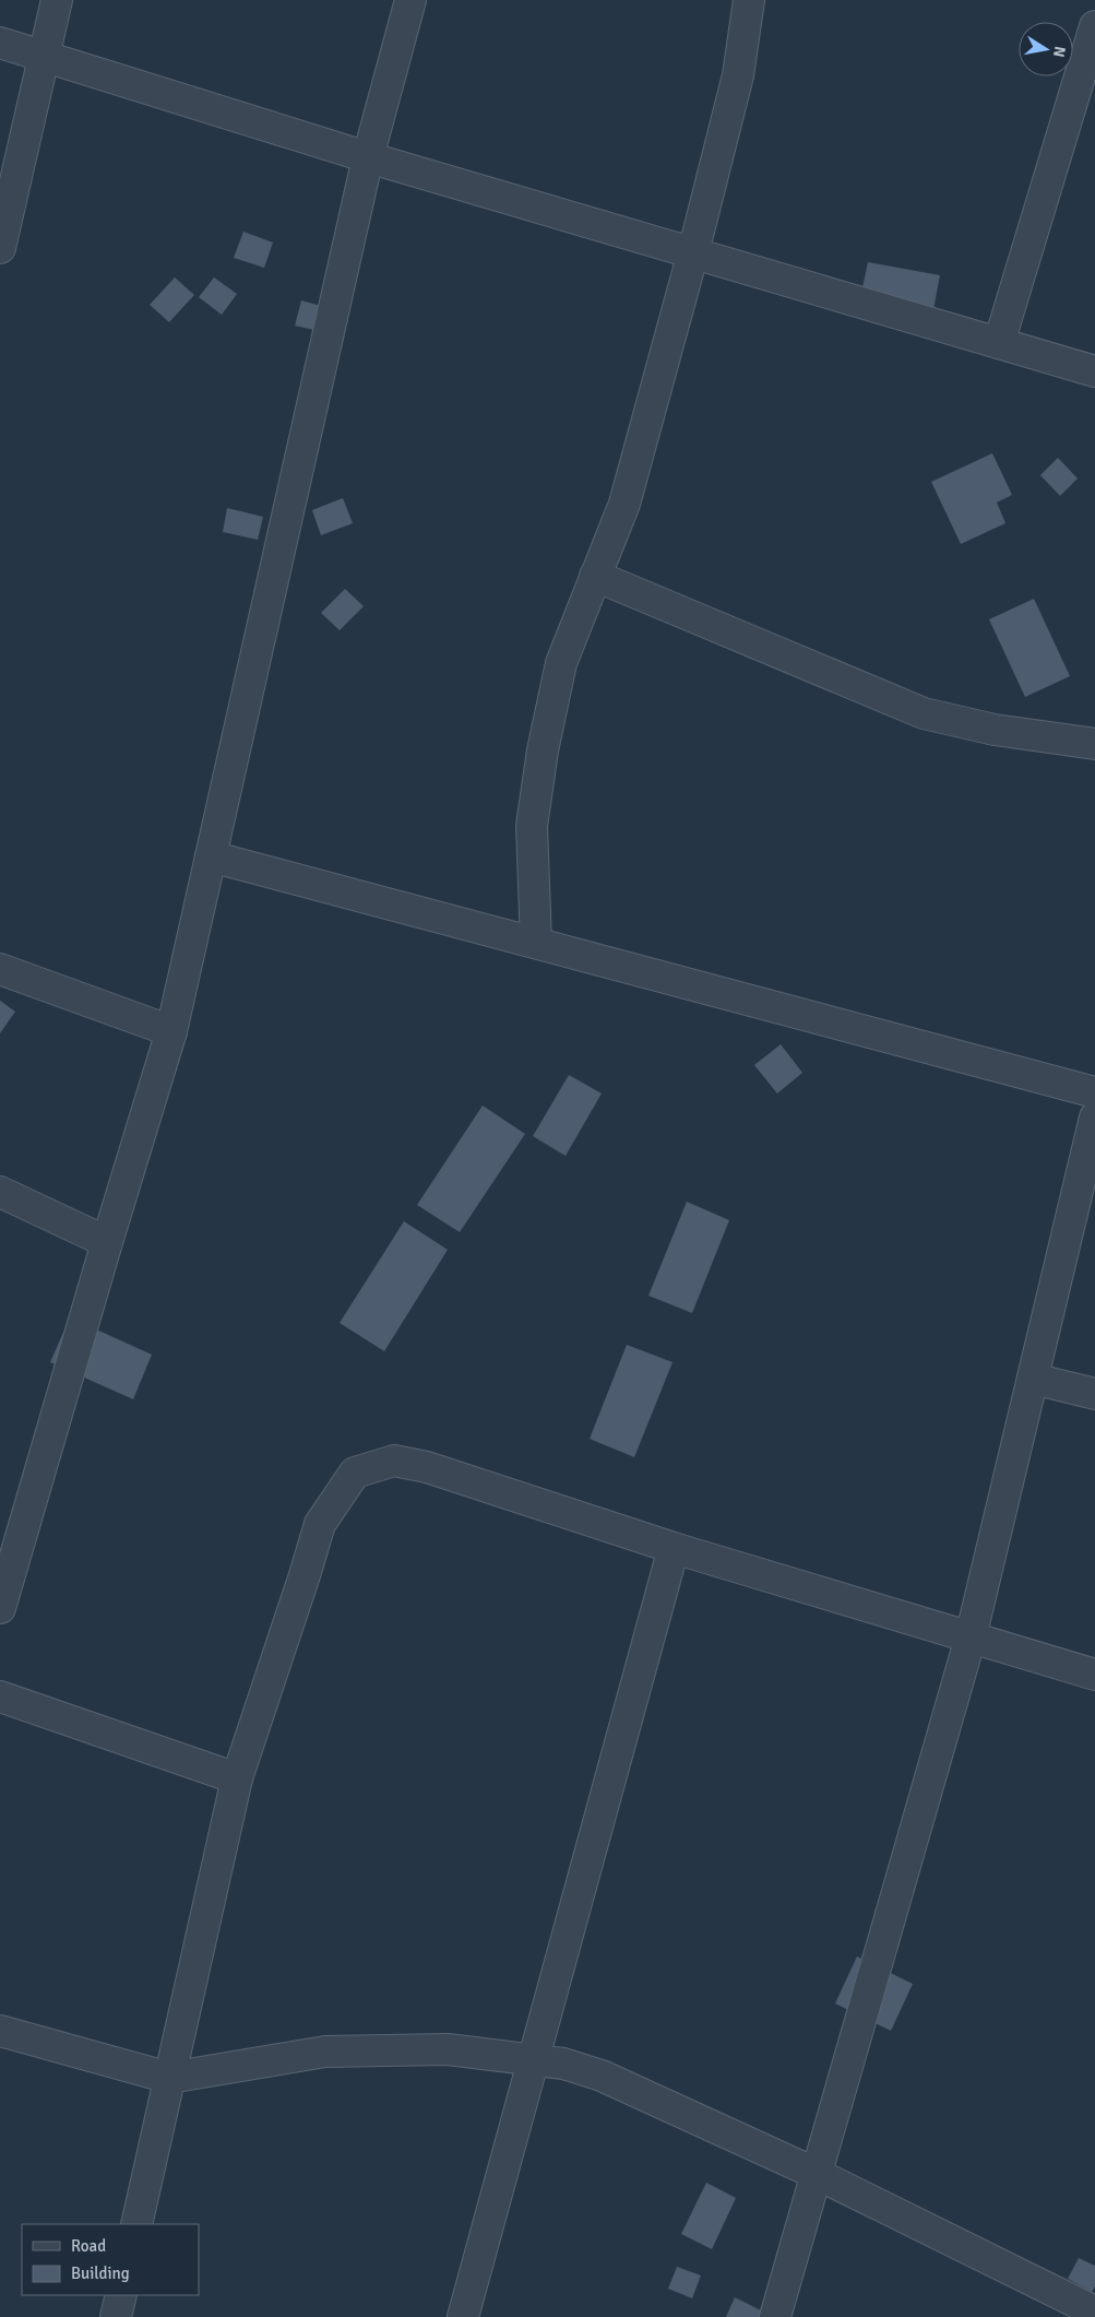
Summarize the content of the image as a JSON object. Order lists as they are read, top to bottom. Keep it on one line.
{"legend":["Road","Building"],"north":"right"}
